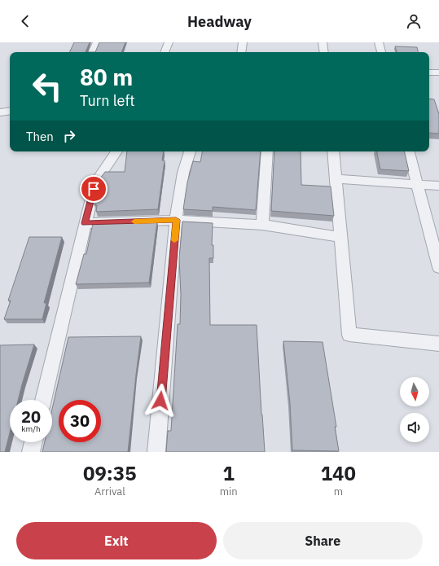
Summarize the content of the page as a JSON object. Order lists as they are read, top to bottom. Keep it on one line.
{"north":"bottom","page":{"header":"Headway","turn":["80 m","Turn left"],"then":"Then","speed":"20 km/h","limit":"30","eta":["09:35","Arrival","1","min","140","m"],"buttons":["Exit","Share"]}}
